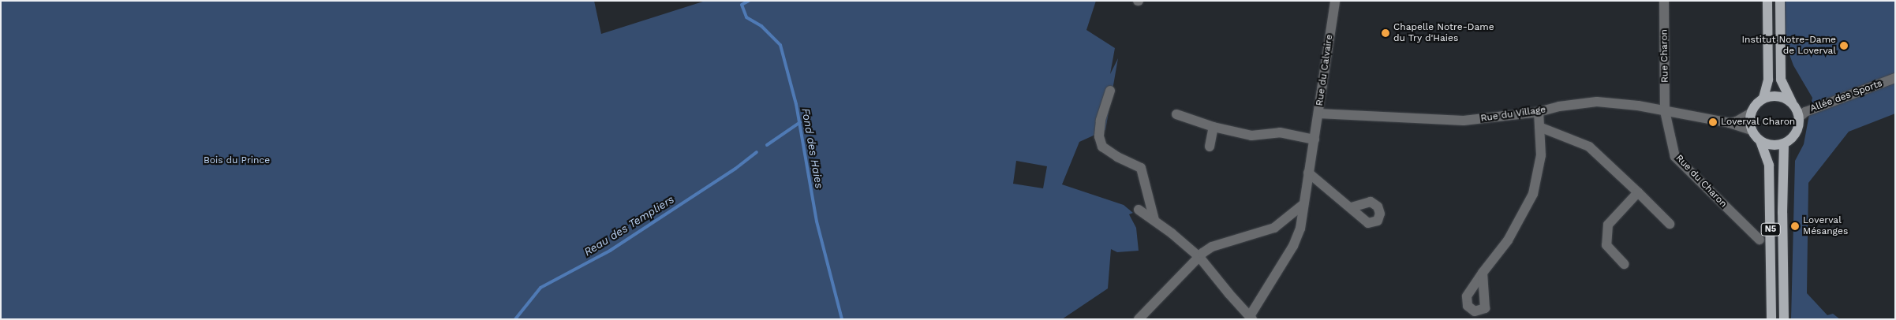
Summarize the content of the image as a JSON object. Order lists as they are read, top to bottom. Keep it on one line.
{"streets":{"main road":["N5"],"street":["Rue Charon","Rue du Calvaire","Allée des Sports","Rue du Village","Rue du Charon"]},"crossings":[["Rue Charon","Rue du Village"],["Rue Charon","Rue du Charon"],["Rue du Calvaire","Rue du Village"],["Allée des Sports","Rue du Village"],["Allée des Sports","N5"],["Rue du Village","Rue du Charon"],["Rue du Village","N5"]],"water":["Fond des Haies","Reau des Templiers"],"parks":["Bois du Prince"],"places":["Chapelle Notre-Dame du Try d'Haies","Institut Notre-Dame de Loverval","Loverval Charon","Loverval Mésanges"]}
